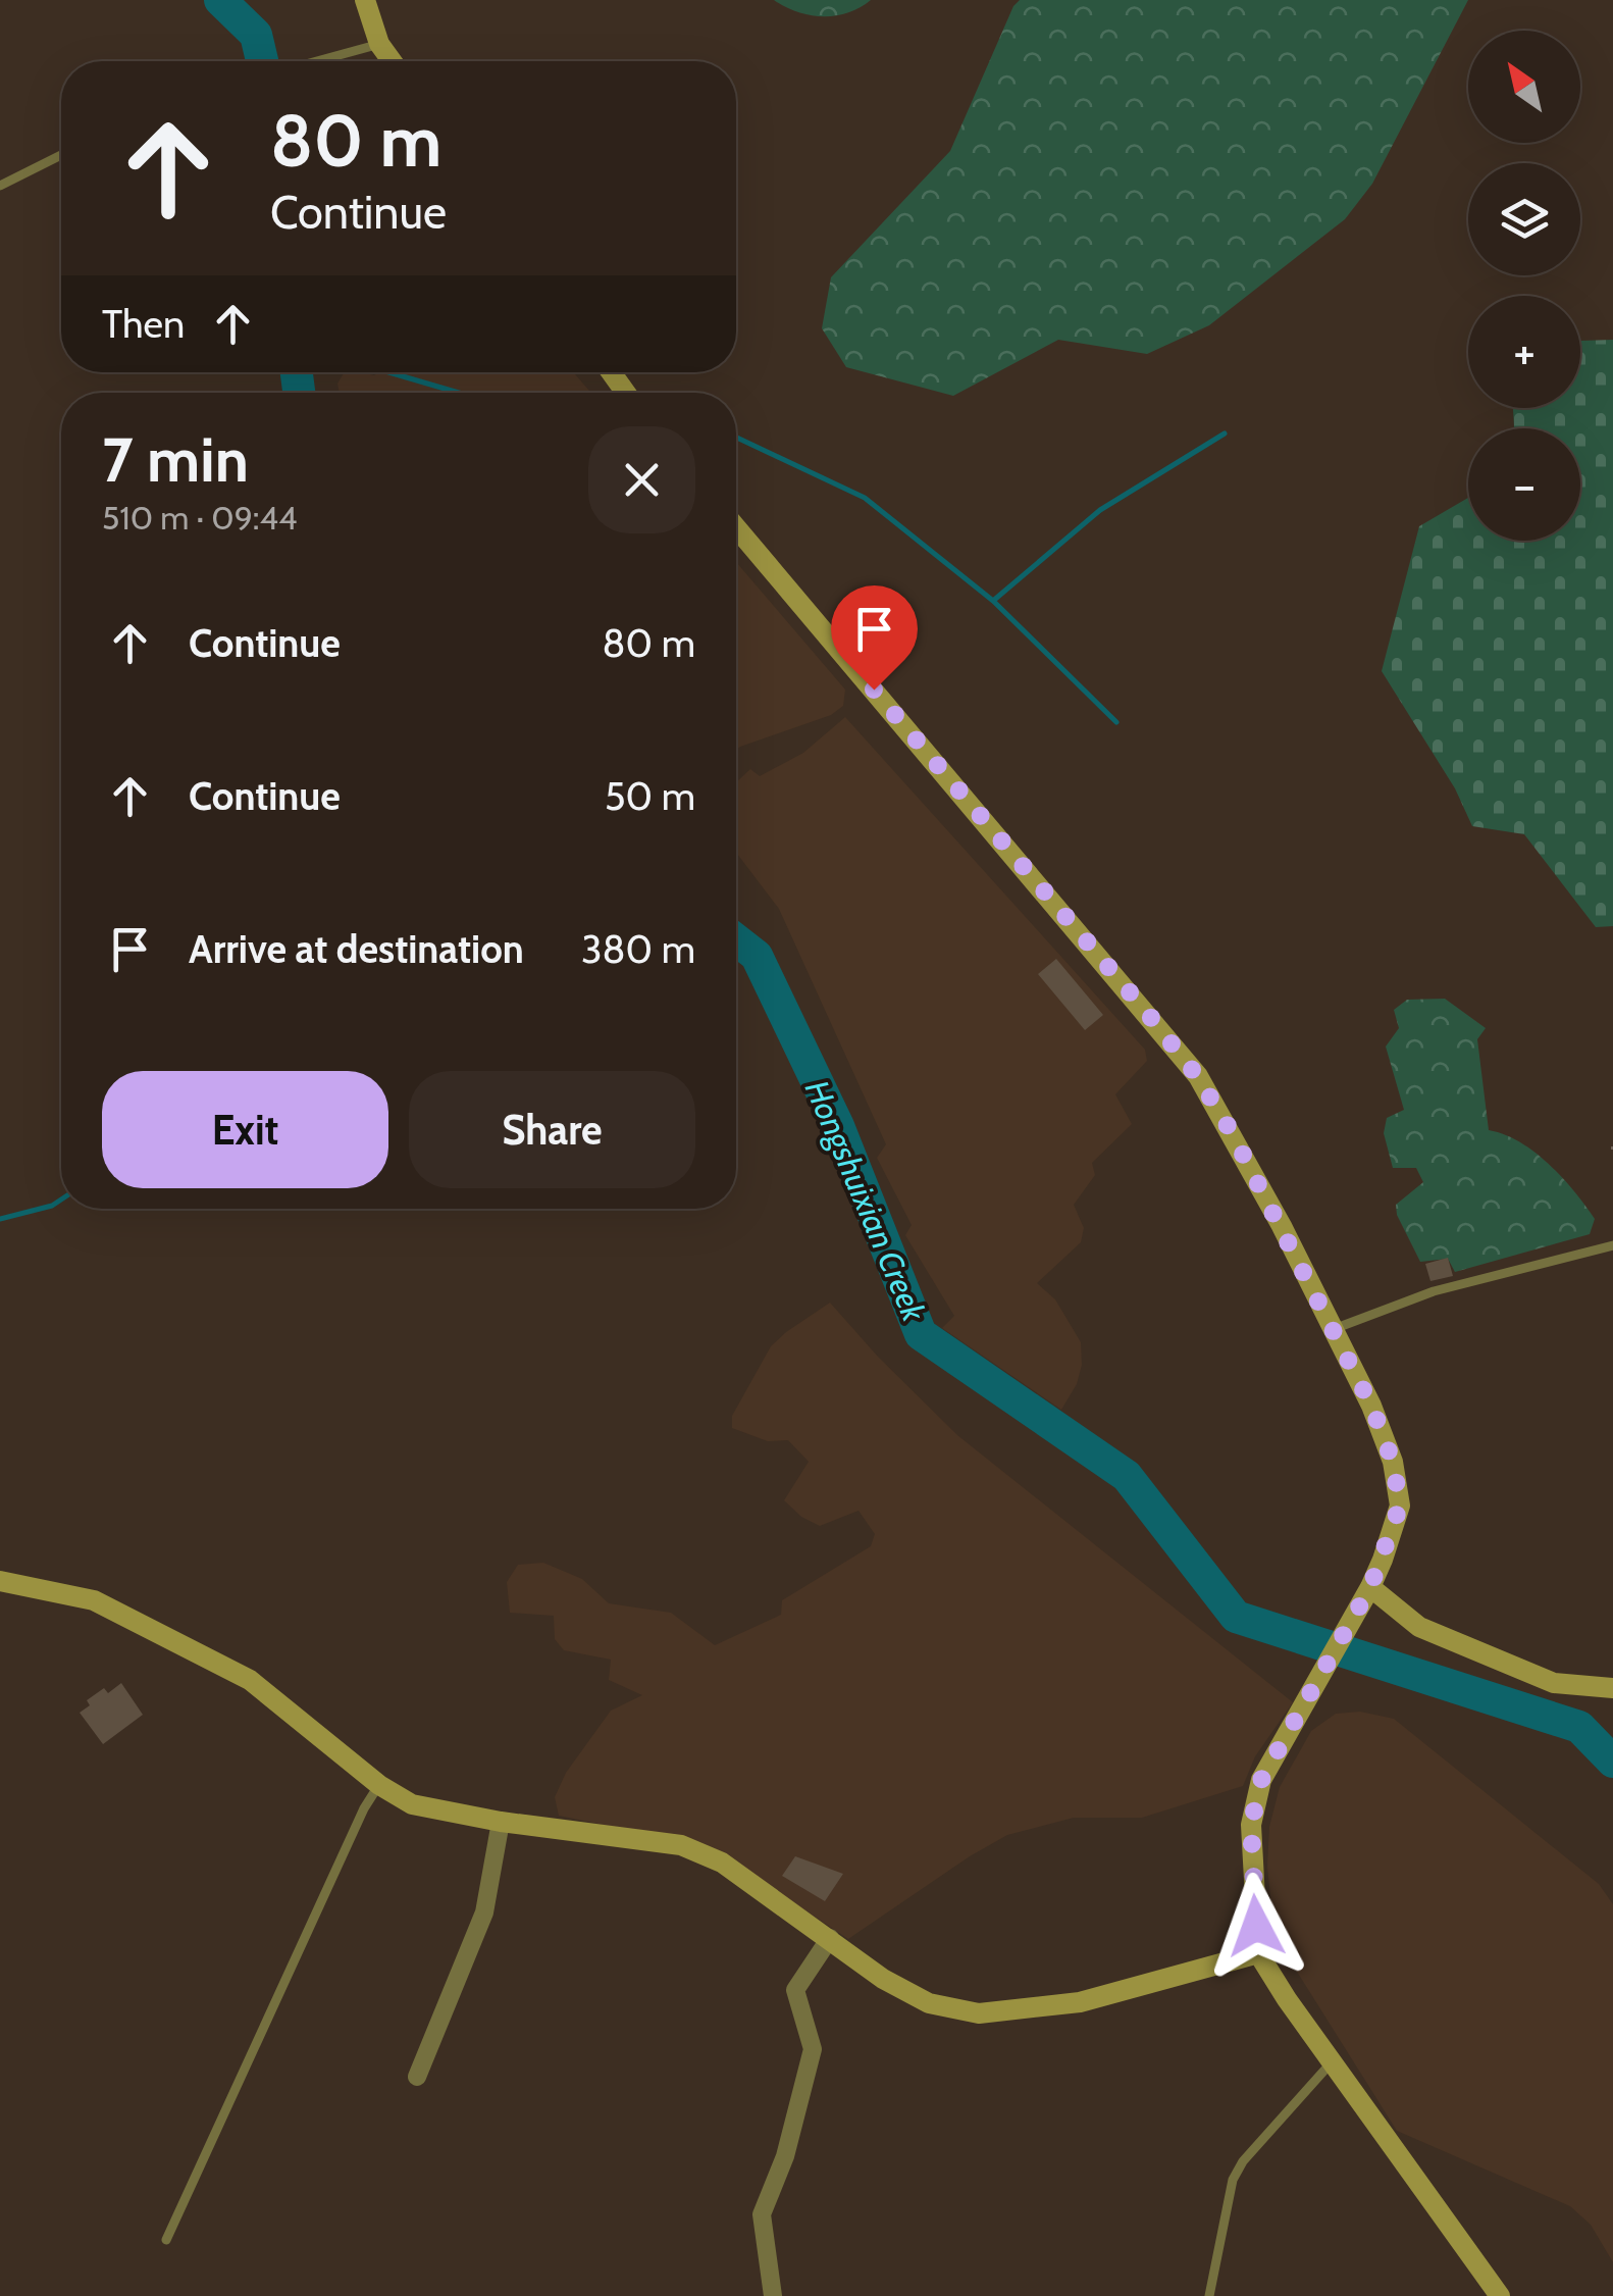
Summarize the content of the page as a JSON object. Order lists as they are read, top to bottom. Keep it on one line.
{"water":["Hongshuixian Creek"],"north":"top left","page":{"map_buttons":["+","−"],"turn":["80 m","Continue"],"then":"Then","heading":["7 min","510 m · 09:44"],"list":[{"name":"Continue","value":"80 m"},{"name":"Continue","value":"50 m"},{"name":"Arrive at destination","value":"380 m"}],"buttons":["Exit","Share"]}}
